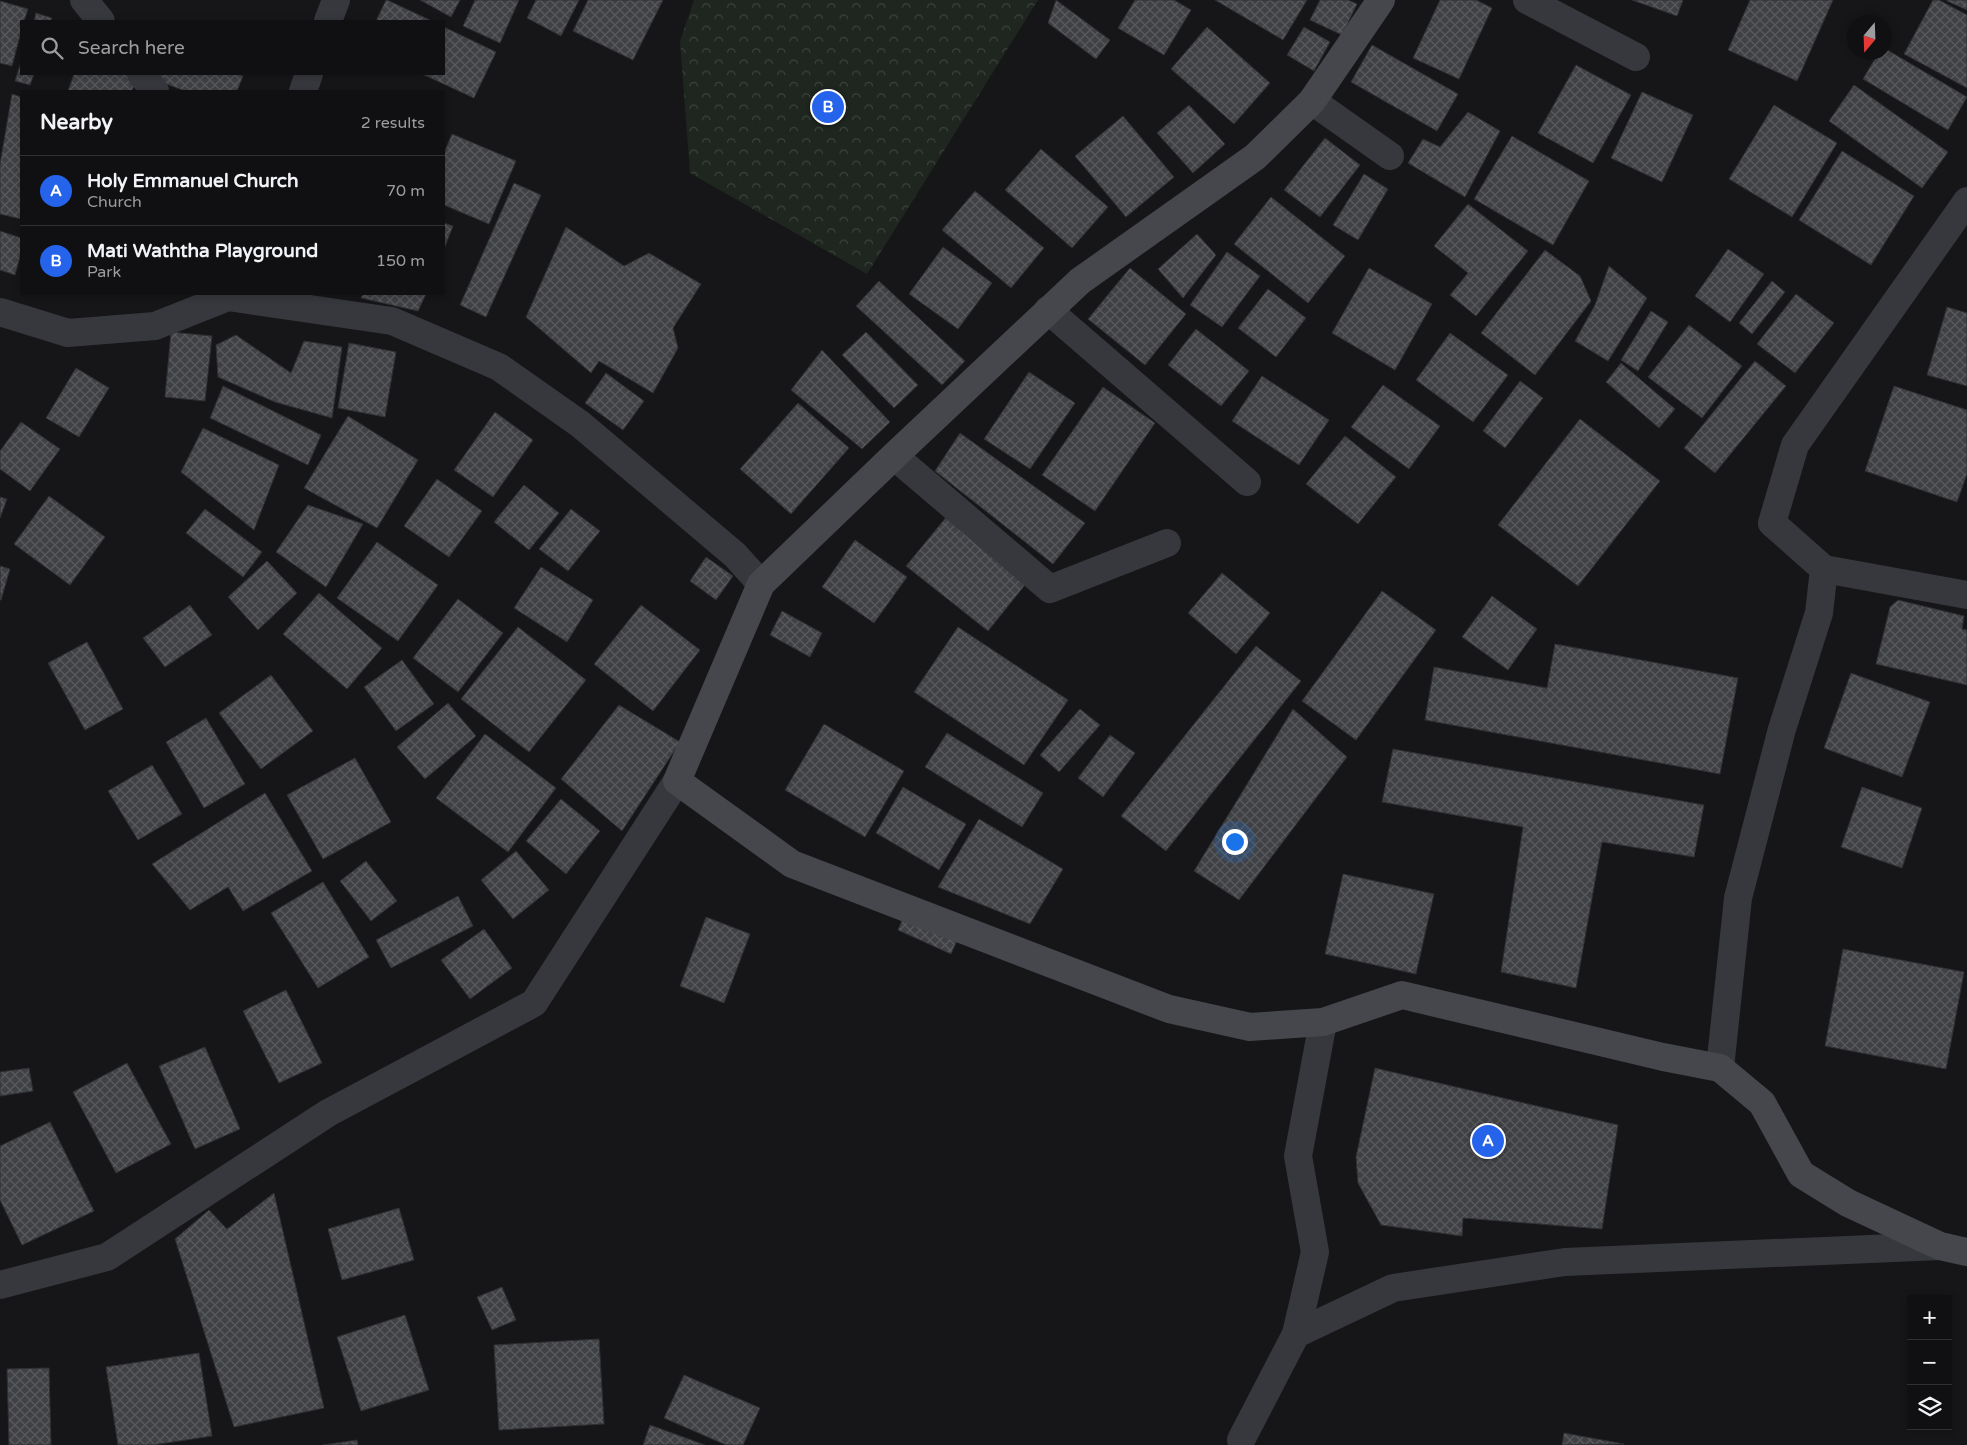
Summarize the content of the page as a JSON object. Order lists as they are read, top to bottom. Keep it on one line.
{"north":"bottom","page":{"search":"Search here","pins":["B","A"],"heading":["Nearby","2 results"],"list":[{"mark":"A","name":"Holy Emmanuel Church","note":"Church","value":"70 m"},{"mark":"B","name":"Mati Waththa Playground","note":"Park","value":"150 m"}],"map_buttons":["+","−"]}}
